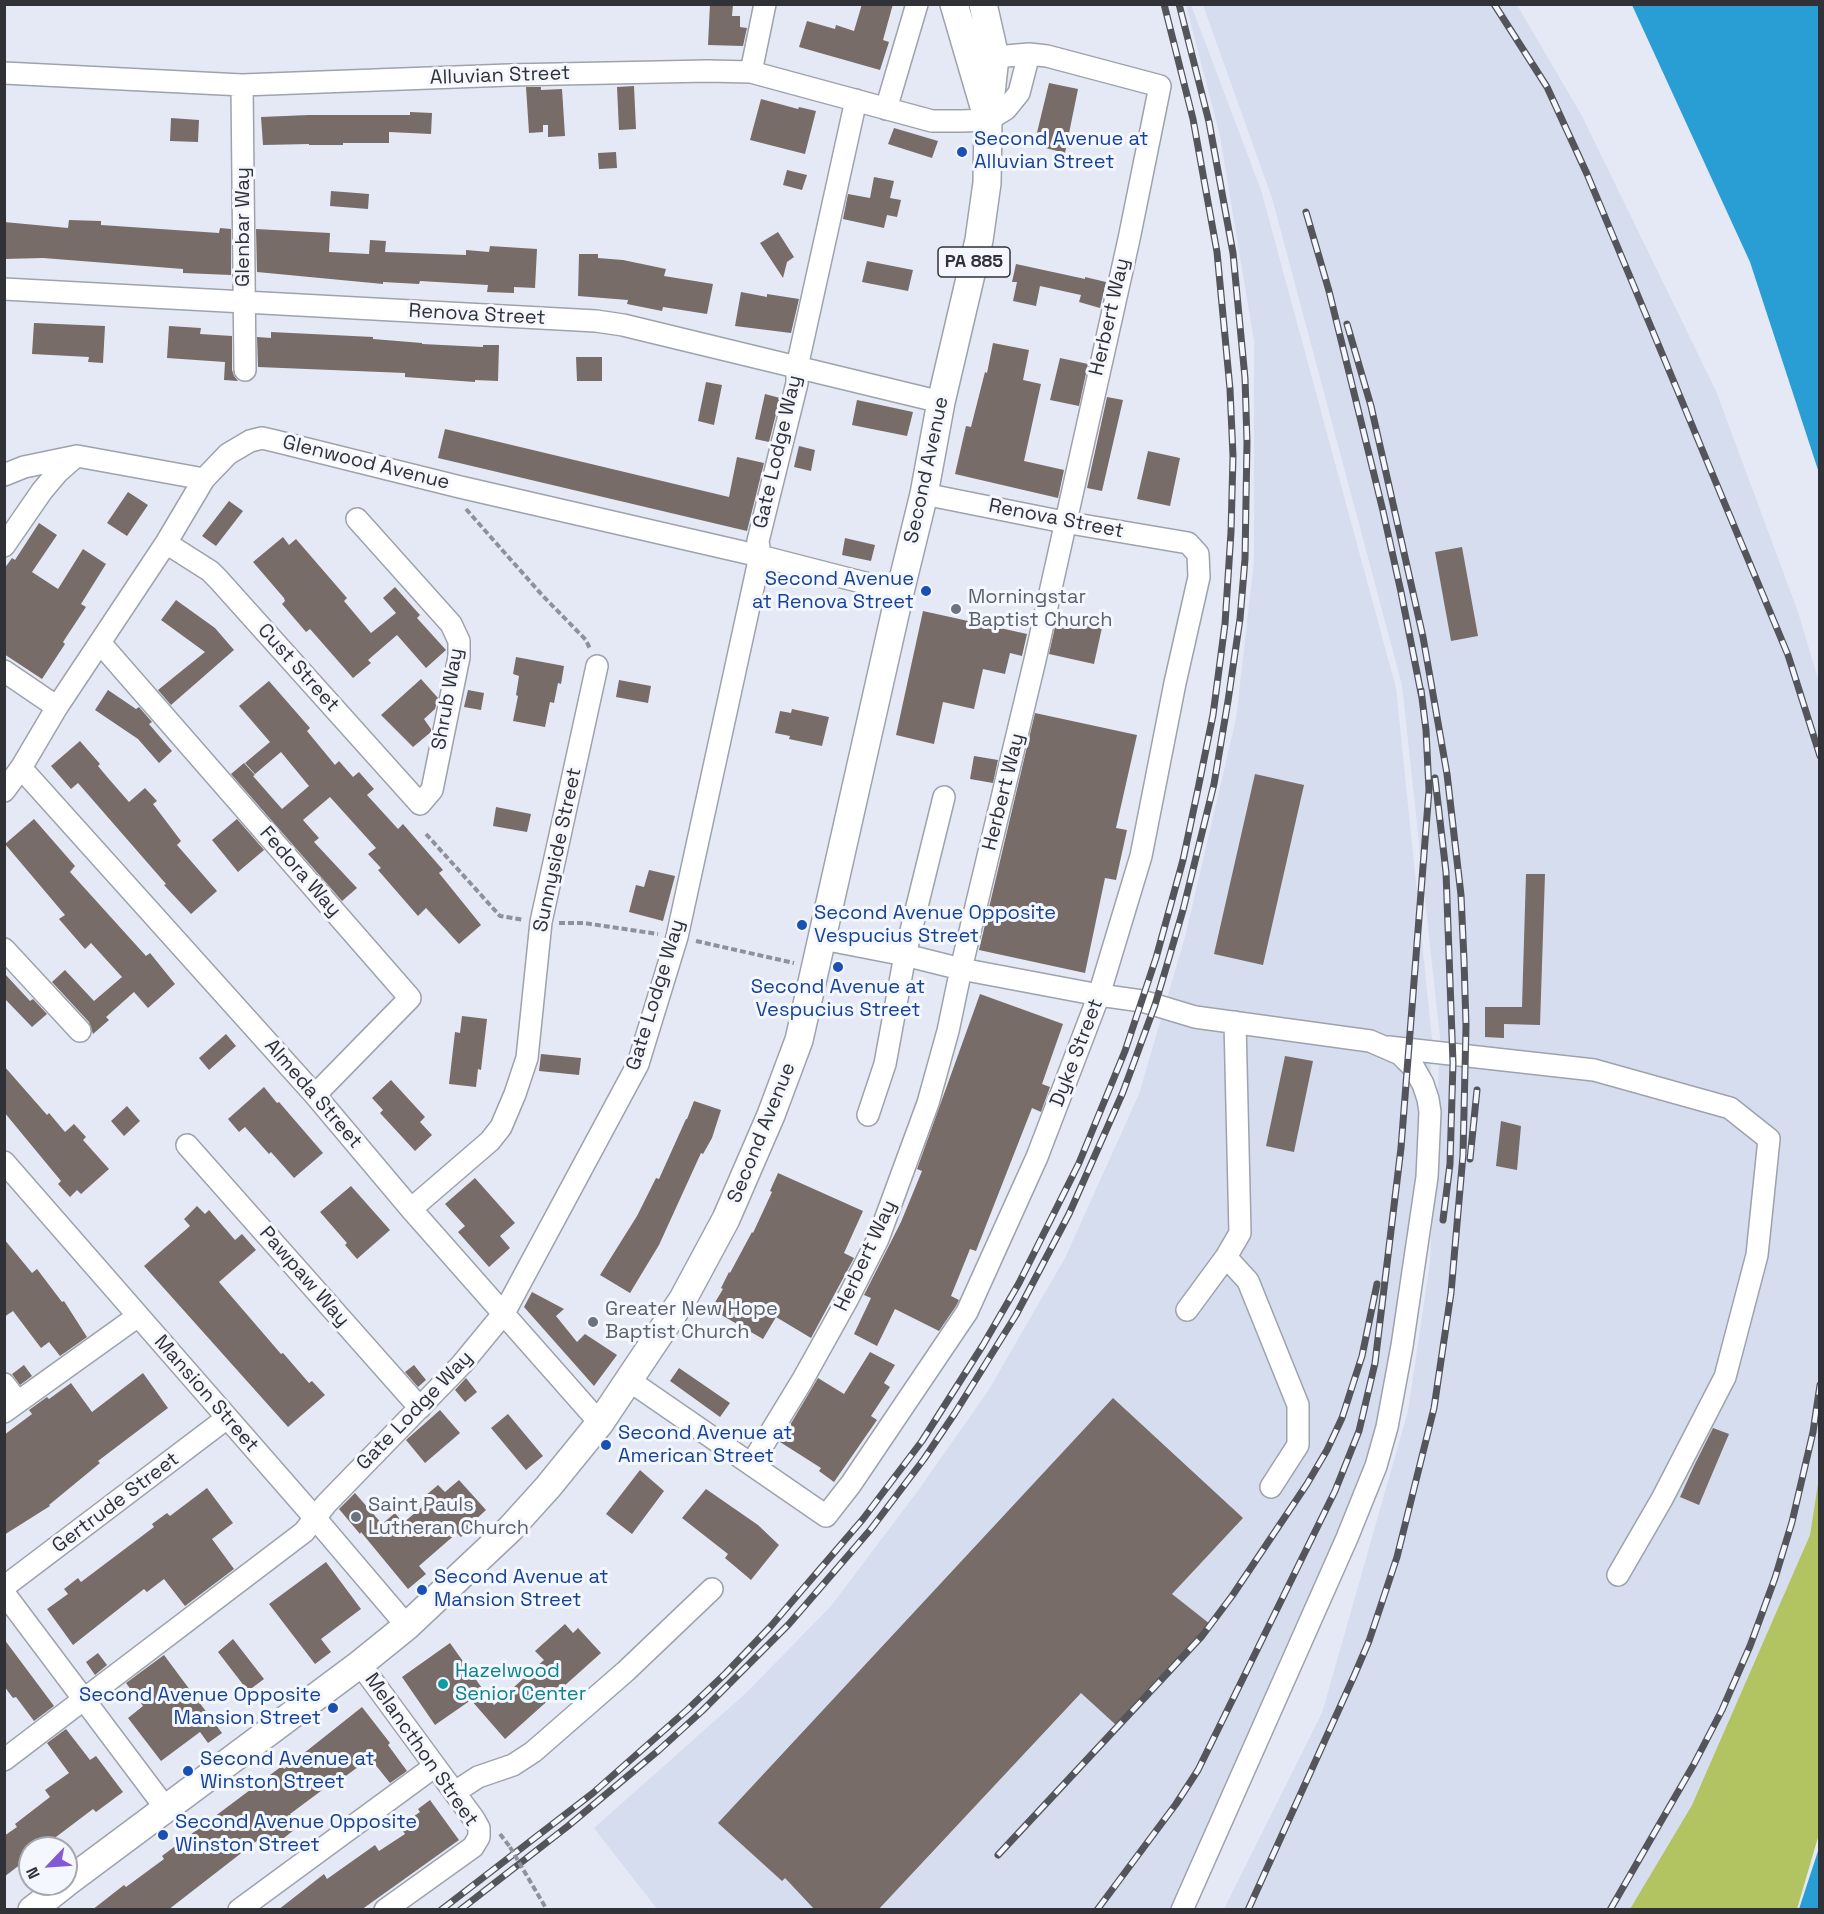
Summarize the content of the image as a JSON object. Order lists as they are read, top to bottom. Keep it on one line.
{"streets":{"main road":["PA 885","Second Avenue"],"street":["Alluvian Street","Glenbar Way","Renova Street","Herbert Way","Gate Lodge Way","Glenwood Avenue","Cust Street","Shrub Way","Sunnyside Street","Fedora Way","Dyke Street","Almeda Street","Pawpaw Way","Mansion Street","Gertrude Street","Melancthon Street"]},"crossings":[["Alluvian Street","Glenbar Way"],["Alluvian Street","Gate Lodge Way"],["Alluvian Street","Second Avenue"],["Glenbar Way","Renova Street"],["Renova Street","Herbert Way"],["Renova Street","Gate Lodge Way"],["Renova Street","Second Avenue"],["Renova Street","Dyke Street"],["Herbert Way","Dyke Street"],["Gate Lodge Way","Glenwood Avenue"],["Gate Lodge Way","Almeda Street"],["Gate Lodge Way","Pawpaw Way"],["Gate Lodge Way","Mansion Street"],["Glenwood Avenue","Second Avenue"],["Glenwood Avenue","Cust Street"],["Glenwood Avenue","Fedora Way"],["Glenwood Avenue","Almeda Street"],["Second Avenue","Almeda Street"],["Second Avenue","Mansion Street"],["Second Avenue","Melancthon Street"],["Cust Street","Shrub Way"],["Sunnyside Street","Almeda Street"],["Fedora Way","Almeda Street"],["Mansion Street","Gertrude Street"]],"places":["Second Avenue at Alluvian Street","Second Avenue at Renova Street","Morningstar Baptist Church","Second Avenue Opposite Vespucius Street","Second Avenue at Vespucius Street","Greater New Hope Baptist Church","Second Avenue at American Street","Saint Pauls Lutheran Church","Second Avenue at Mansion Street","Hazelwood Senior Center","Second Avenue Opposite Mansion Street","Second Avenue at Winston Street","Second Avenue Opposite Winston Street"],"north":"bottom left"}
